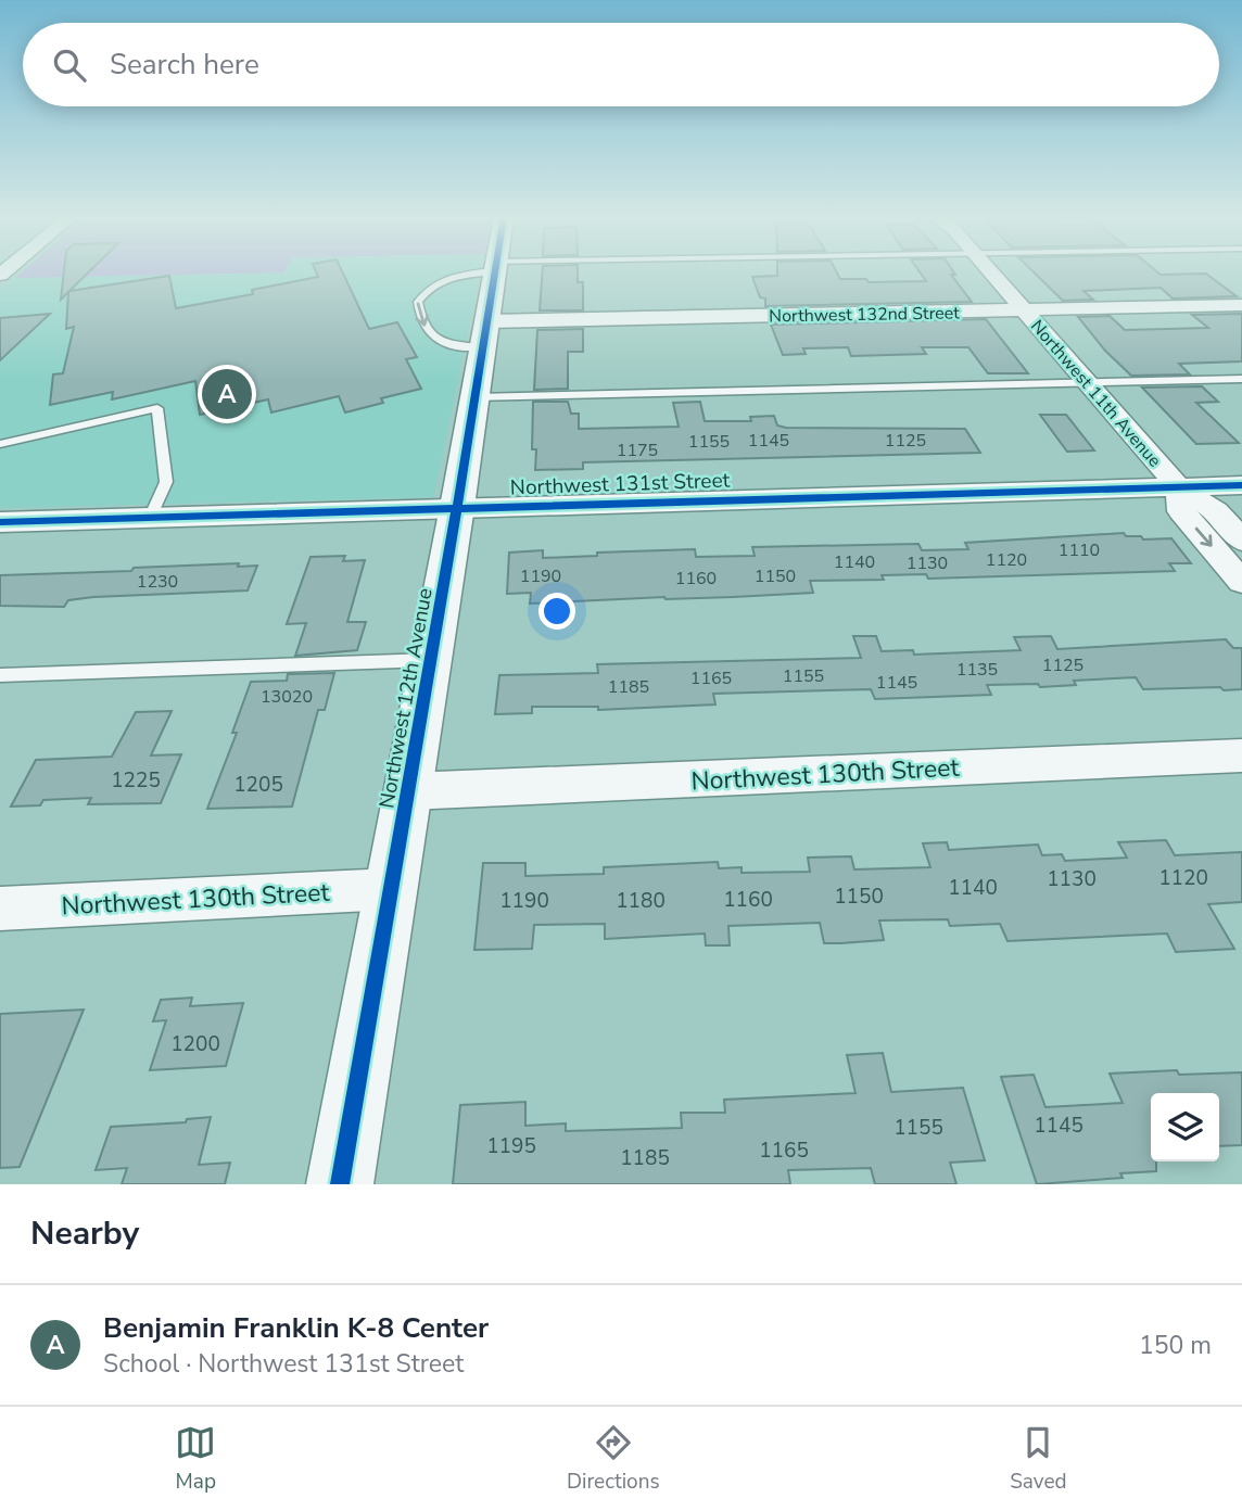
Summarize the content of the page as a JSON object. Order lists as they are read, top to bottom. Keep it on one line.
{"streets":{"street":["Northwest 132nd Street","Northwest 11th Avenue","Northwest 131st Street","Northwest 12th Avenue","Northwest 130th Street"]},"crossings":[["Northwest 132nd Street","Northwest 11th Avenue"],["Northwest 132nd Street","Northwest 12th Avenue"],["Northwest 11th Avenue","Northwest 131st Street"],["Northwest 131st Street","Northwest 12th Avenue"],["Northwest 12th Avenue","Northwest 130th Street"]],"house_numbers":["1145","1125","1155","1175","1110","1120","1140","1130","1190","1150","1160","1230","1125","1135","1155","1165","1145","1185","13020","1225","1205","1120","1130","1140","1150","1160","1190","1180","1200","1145","1155","1195","1165","1185"],"page":{"search":"Search here","pins":"A","heading":"Nearby","list":[{"mark":"A","name":"Benjamin Franklin K-8 Center","note":"School · Northwest 131st Street","value":"150 m"}],"nav":["Map","Directions","Saved"]}}
